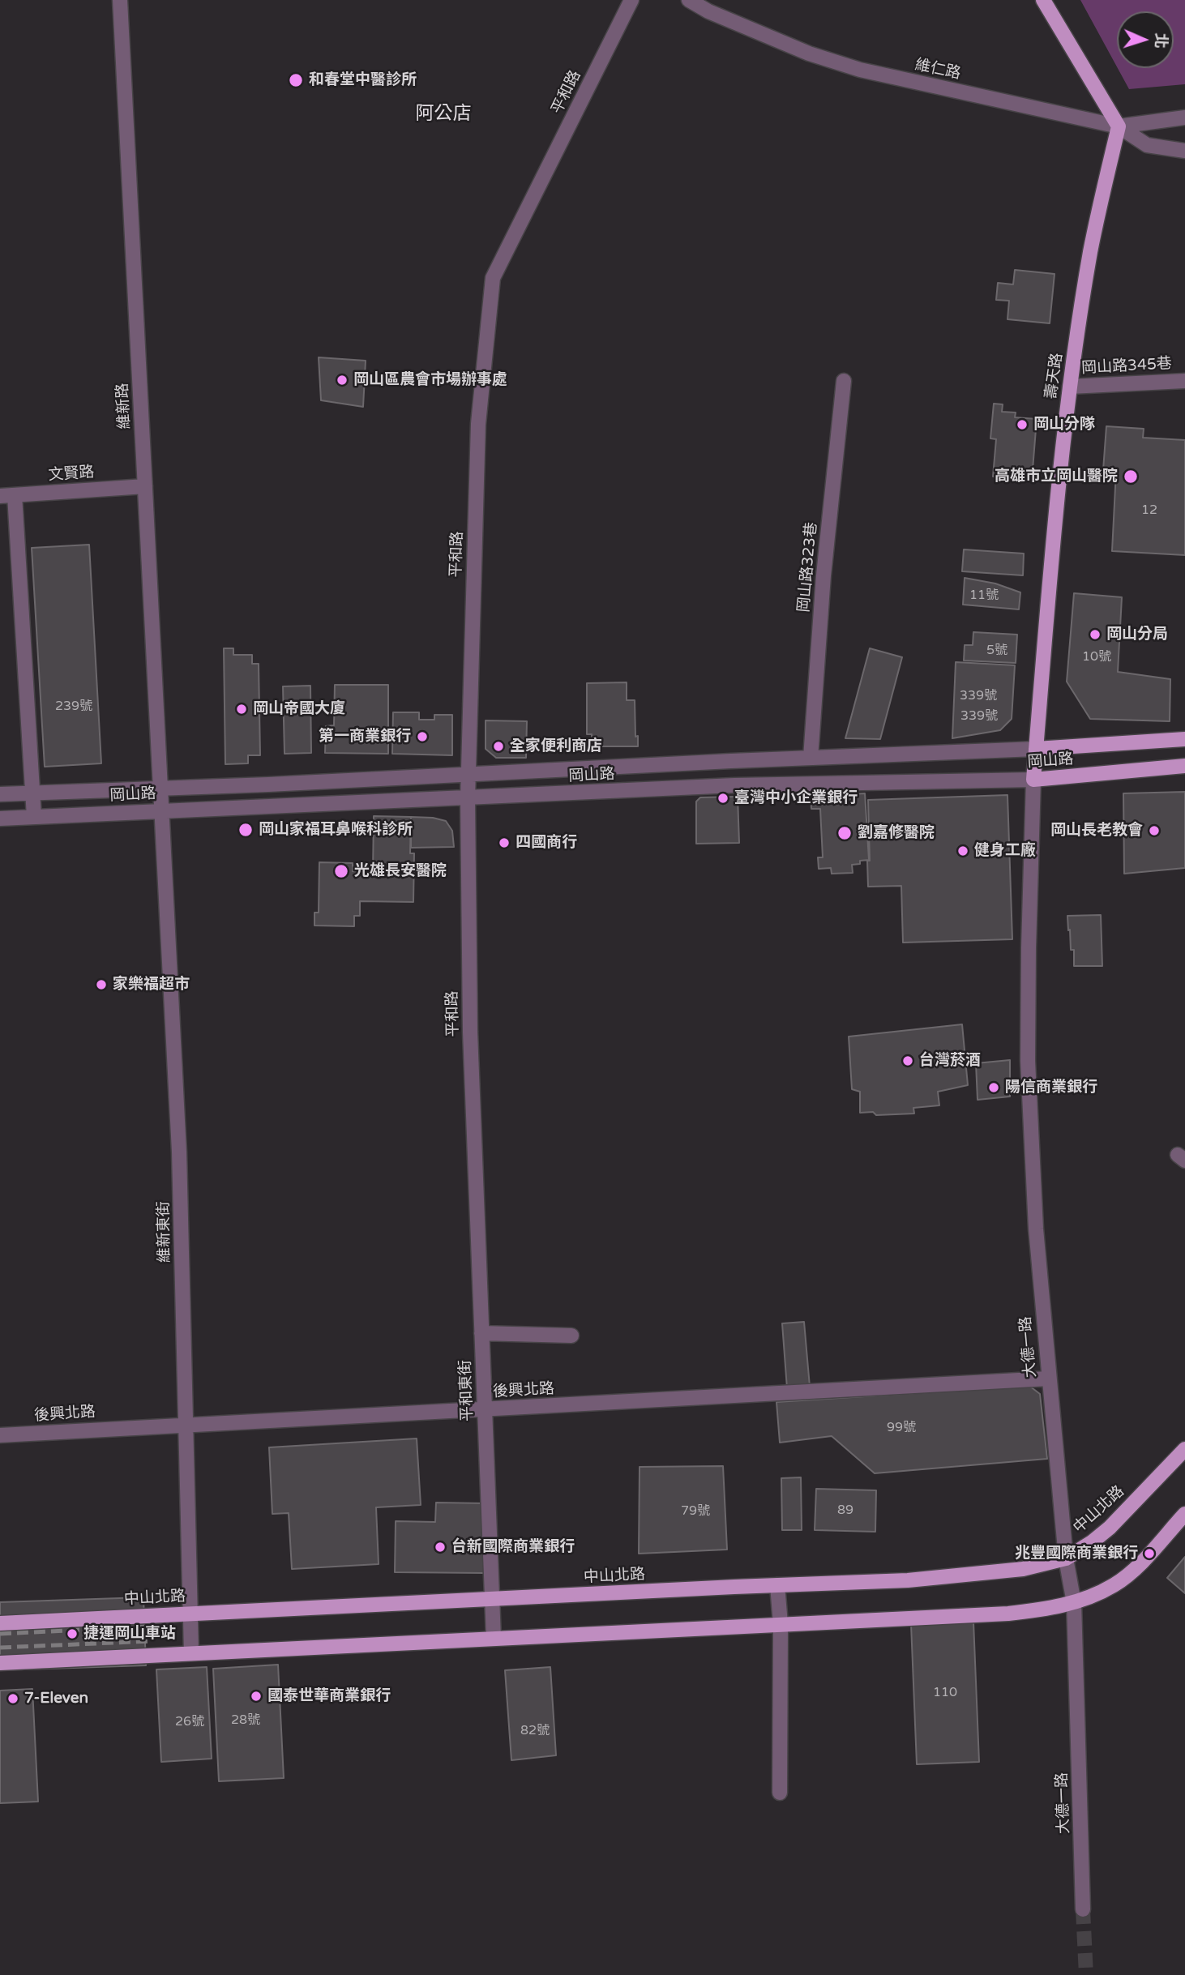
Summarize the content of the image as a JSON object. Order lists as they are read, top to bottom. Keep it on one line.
{"streets":{"main road":["壽天路","岡山路","中山北路"],"street":["維仁路","平和路","岡山路345巷","維新路","文賢路","岡山路323巷","維新東街","大德一路","平和東街","後興北路"]},"crossings":[["維仁路","壽天路"],["平和路","岡山路"],["平和路","平和東街"],["岡山路345巷","壽天路"],["壽天路","岡山路"],["壽天路","大德一路"],["維新路","文賢路"],["維新路","岡山路"],["維新路","維新東街"],["岡山路323巷","岡山路"],["岡山路","維新東街"],["岡山路","大德一路"],["維新東街","後興北路"],["維新東街","中山北路"],["大德一路","後興北路"],["大德一路","中山北路"],["平和東街","後興北路"],["平和東街","中山北路"]],"districts":["阿公店"],"places":["和春堂中醫診所","岡山區農會市場辦事處","岡山分隊","高雄市立岡山醫院","岡山分局","岡山帝國大廈","第一商業銀行","全家便利商店","臺灣中小企業銀行","岡山家福耳鼻喉科診所","岡山長老教會","劉嘉修醫院","四國商行","健身工廠","光雄長安醫院","家樂福超市","台灣菸酒","陽信商業銀行","台新國際商業銀行","兆豐國際商業銀行","捷運岡山車站","國泰世華商業銀行","7-Eleven"],"house_numbers":["12","11號","5號","10號","339號","239號","339號","99號","89","79號","110","28號","26號","82號"],"north":"right"}
